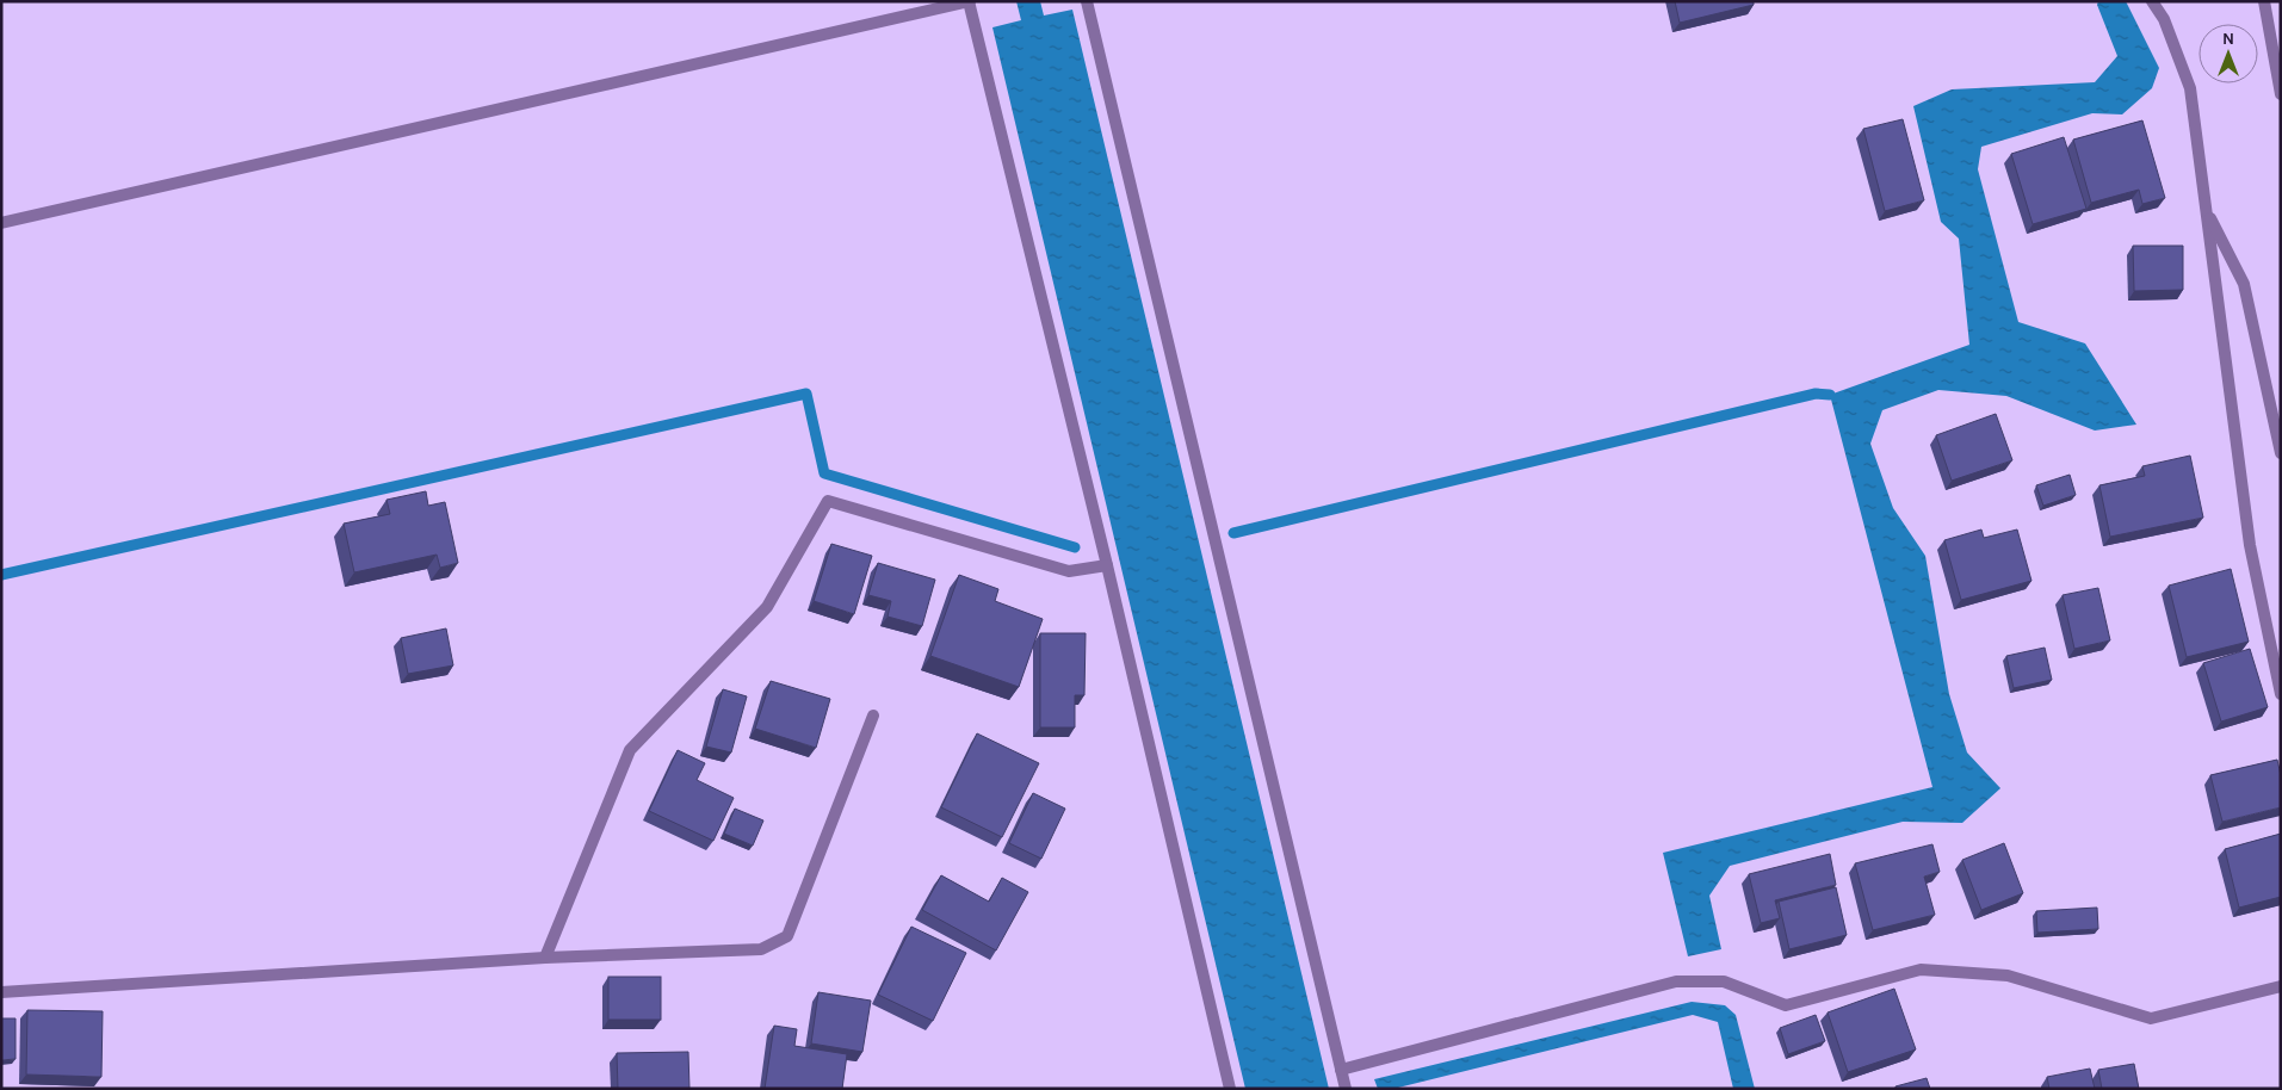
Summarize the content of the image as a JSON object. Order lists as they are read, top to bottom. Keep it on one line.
{"north":"top"}
